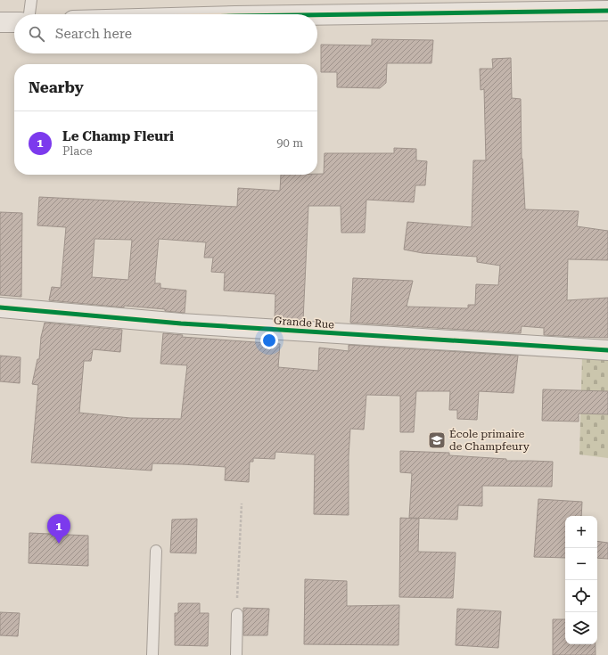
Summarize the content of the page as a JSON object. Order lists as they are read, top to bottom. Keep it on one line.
{"streets":{"street":["Grande Rue"]},"places":{"school or university":["École primaire de Champfeury"]},"page":{"search":"Search here","heading":"Nearby","list":[{"mark":"1","name":"Le Champ Fleuri","note":"Place","value":"90 m"}],"pins":"1","map_buttons":["+","−"]}}
